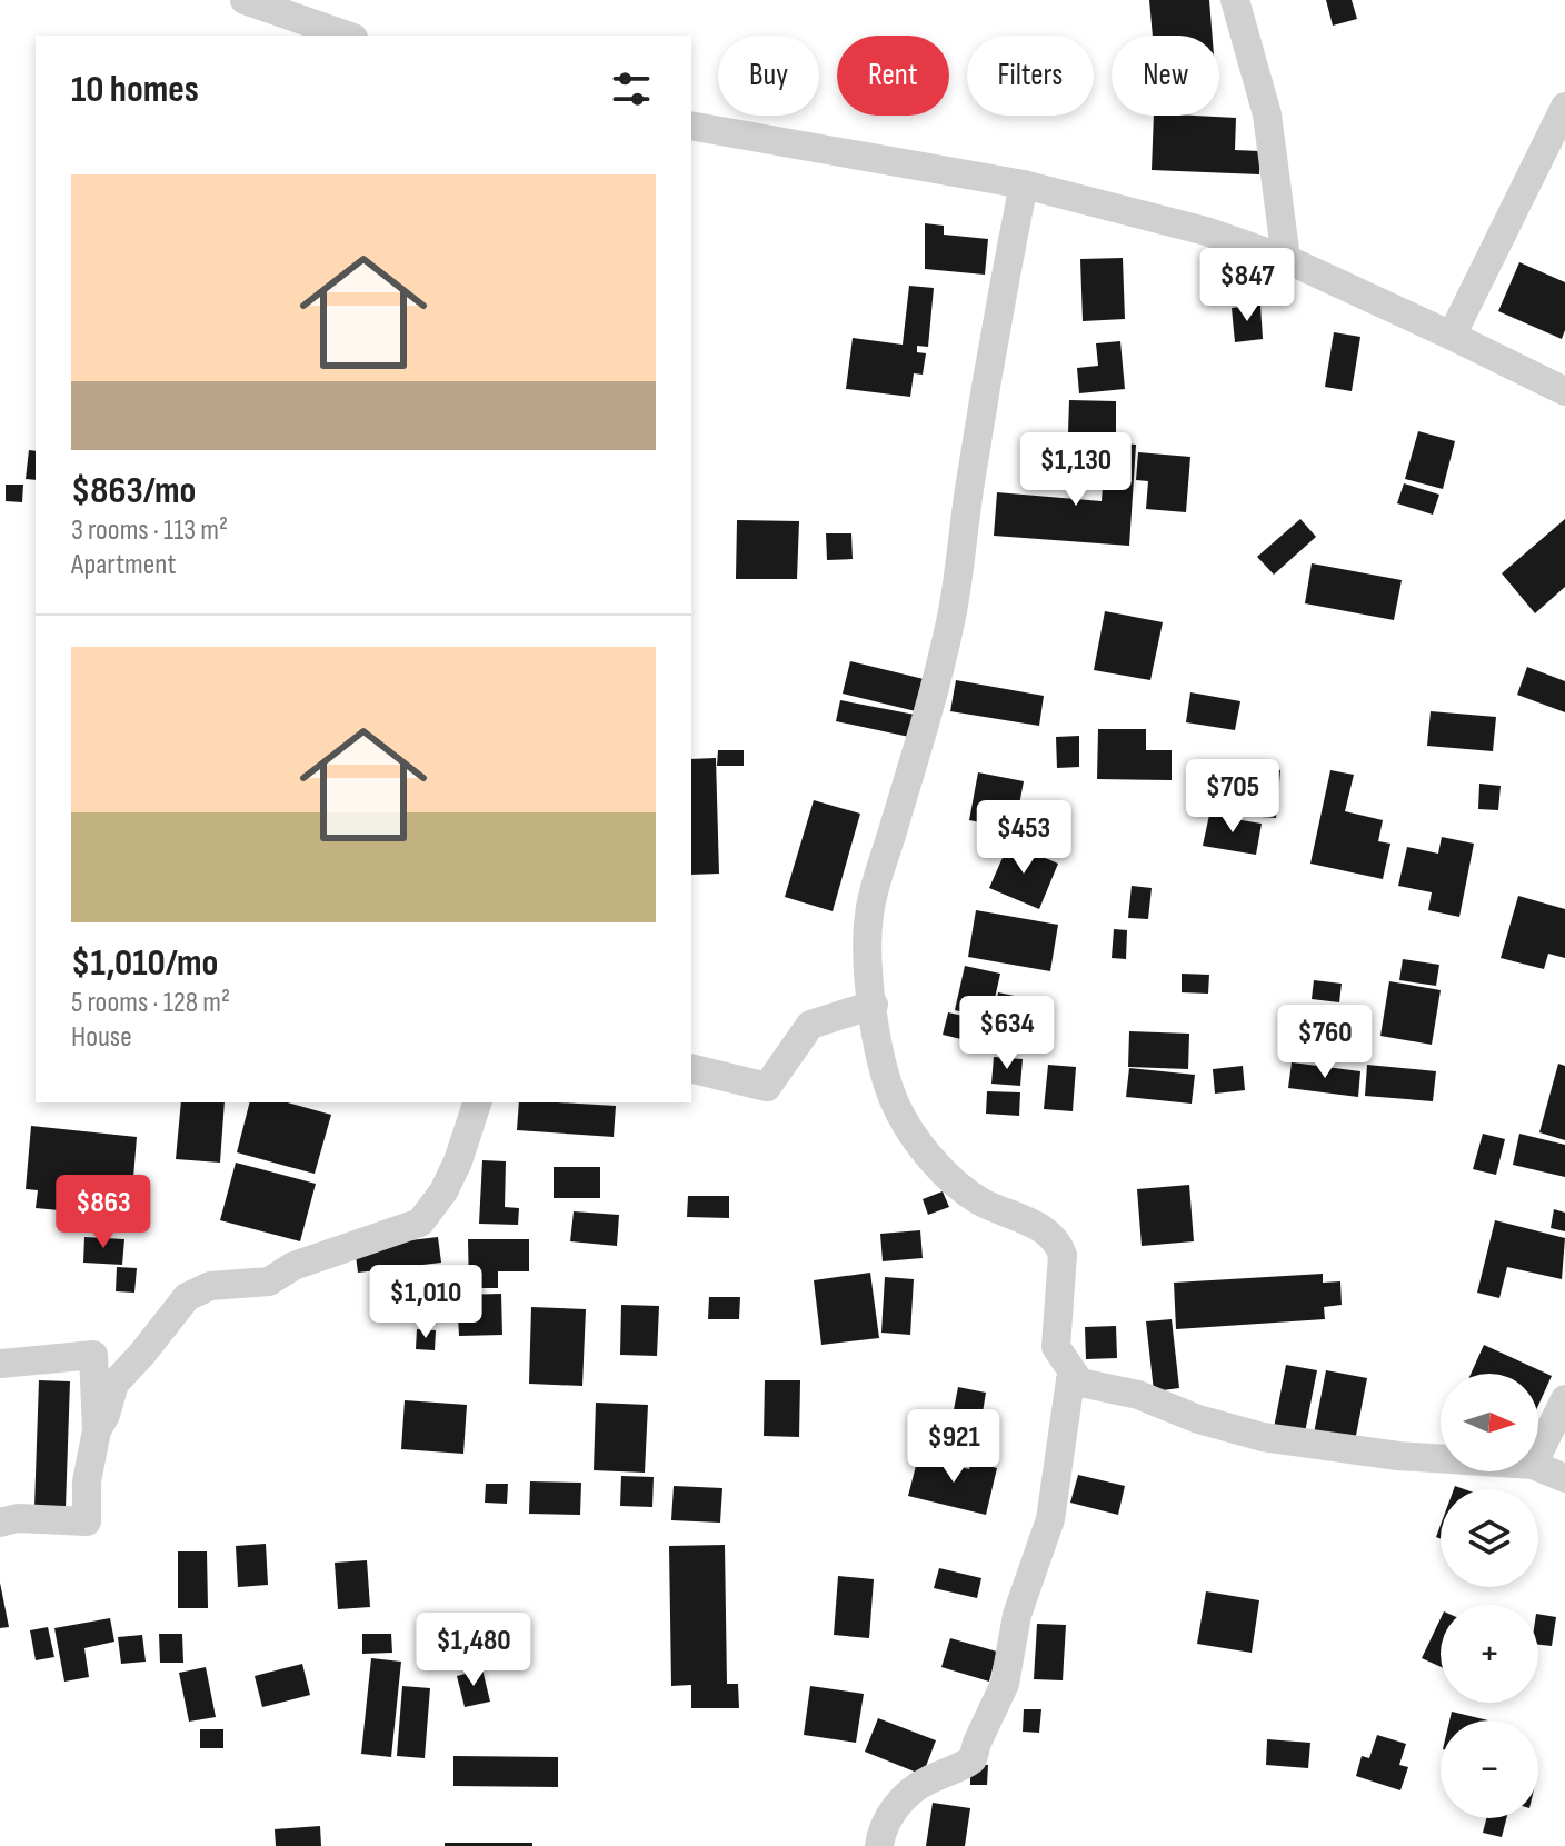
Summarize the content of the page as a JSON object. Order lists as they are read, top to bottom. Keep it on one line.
{"north":"right","page":{"chip":["Buy","Rent","Filters","New"],"heading":"10 homes","list":[{"name":"$863/mo","note":"3 rooms · 113 m² · Apartment"},{"name":"$1,010/mo","note":"5 rooms · 128 m² · House"}],"price":["$847","$1,130","$705","$453","$634","$760","$863","$1,010","$921","$1,480"],"map_buttons":["+","−"]}}
